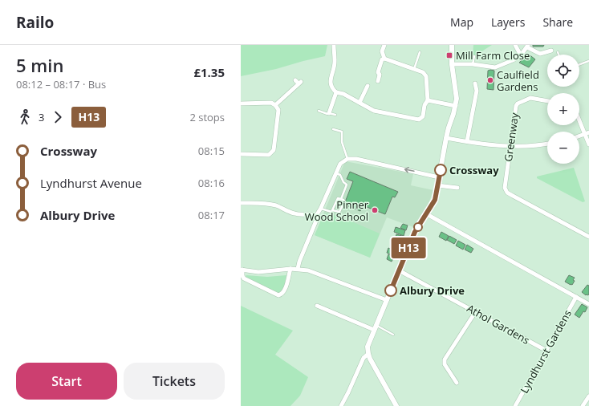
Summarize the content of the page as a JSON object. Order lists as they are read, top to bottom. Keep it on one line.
{"streets":{"street":["Greenway","Athol Gardens","Lyndhurst Gardens"]},"crossings":[["Athol Gardens","Lyndhurst Gardens"]],"places":{"transit":["Mill Farm Close"],"other":["Caulfield Gardens","Crossway","Pinner Wood School","Albury Drive"]},"lines":["bus line H13"],"page":{"header":"Railo","nav":["Map","Layers","Share"],"heading":["5 min","08:12 – 08:17 · Bus","£1.35"],"on_map":"H13","map_buttons":["+","−"],"legs":["3","H13","2 stops"],"list":[{"name":"Crossway","value":"08:15"},{"name":"Lyndhurst Avenue","value":"08:16"},{"name":"Albury Drive","value":"08:17"}],"buttons":["Start","Tickets"]}}
